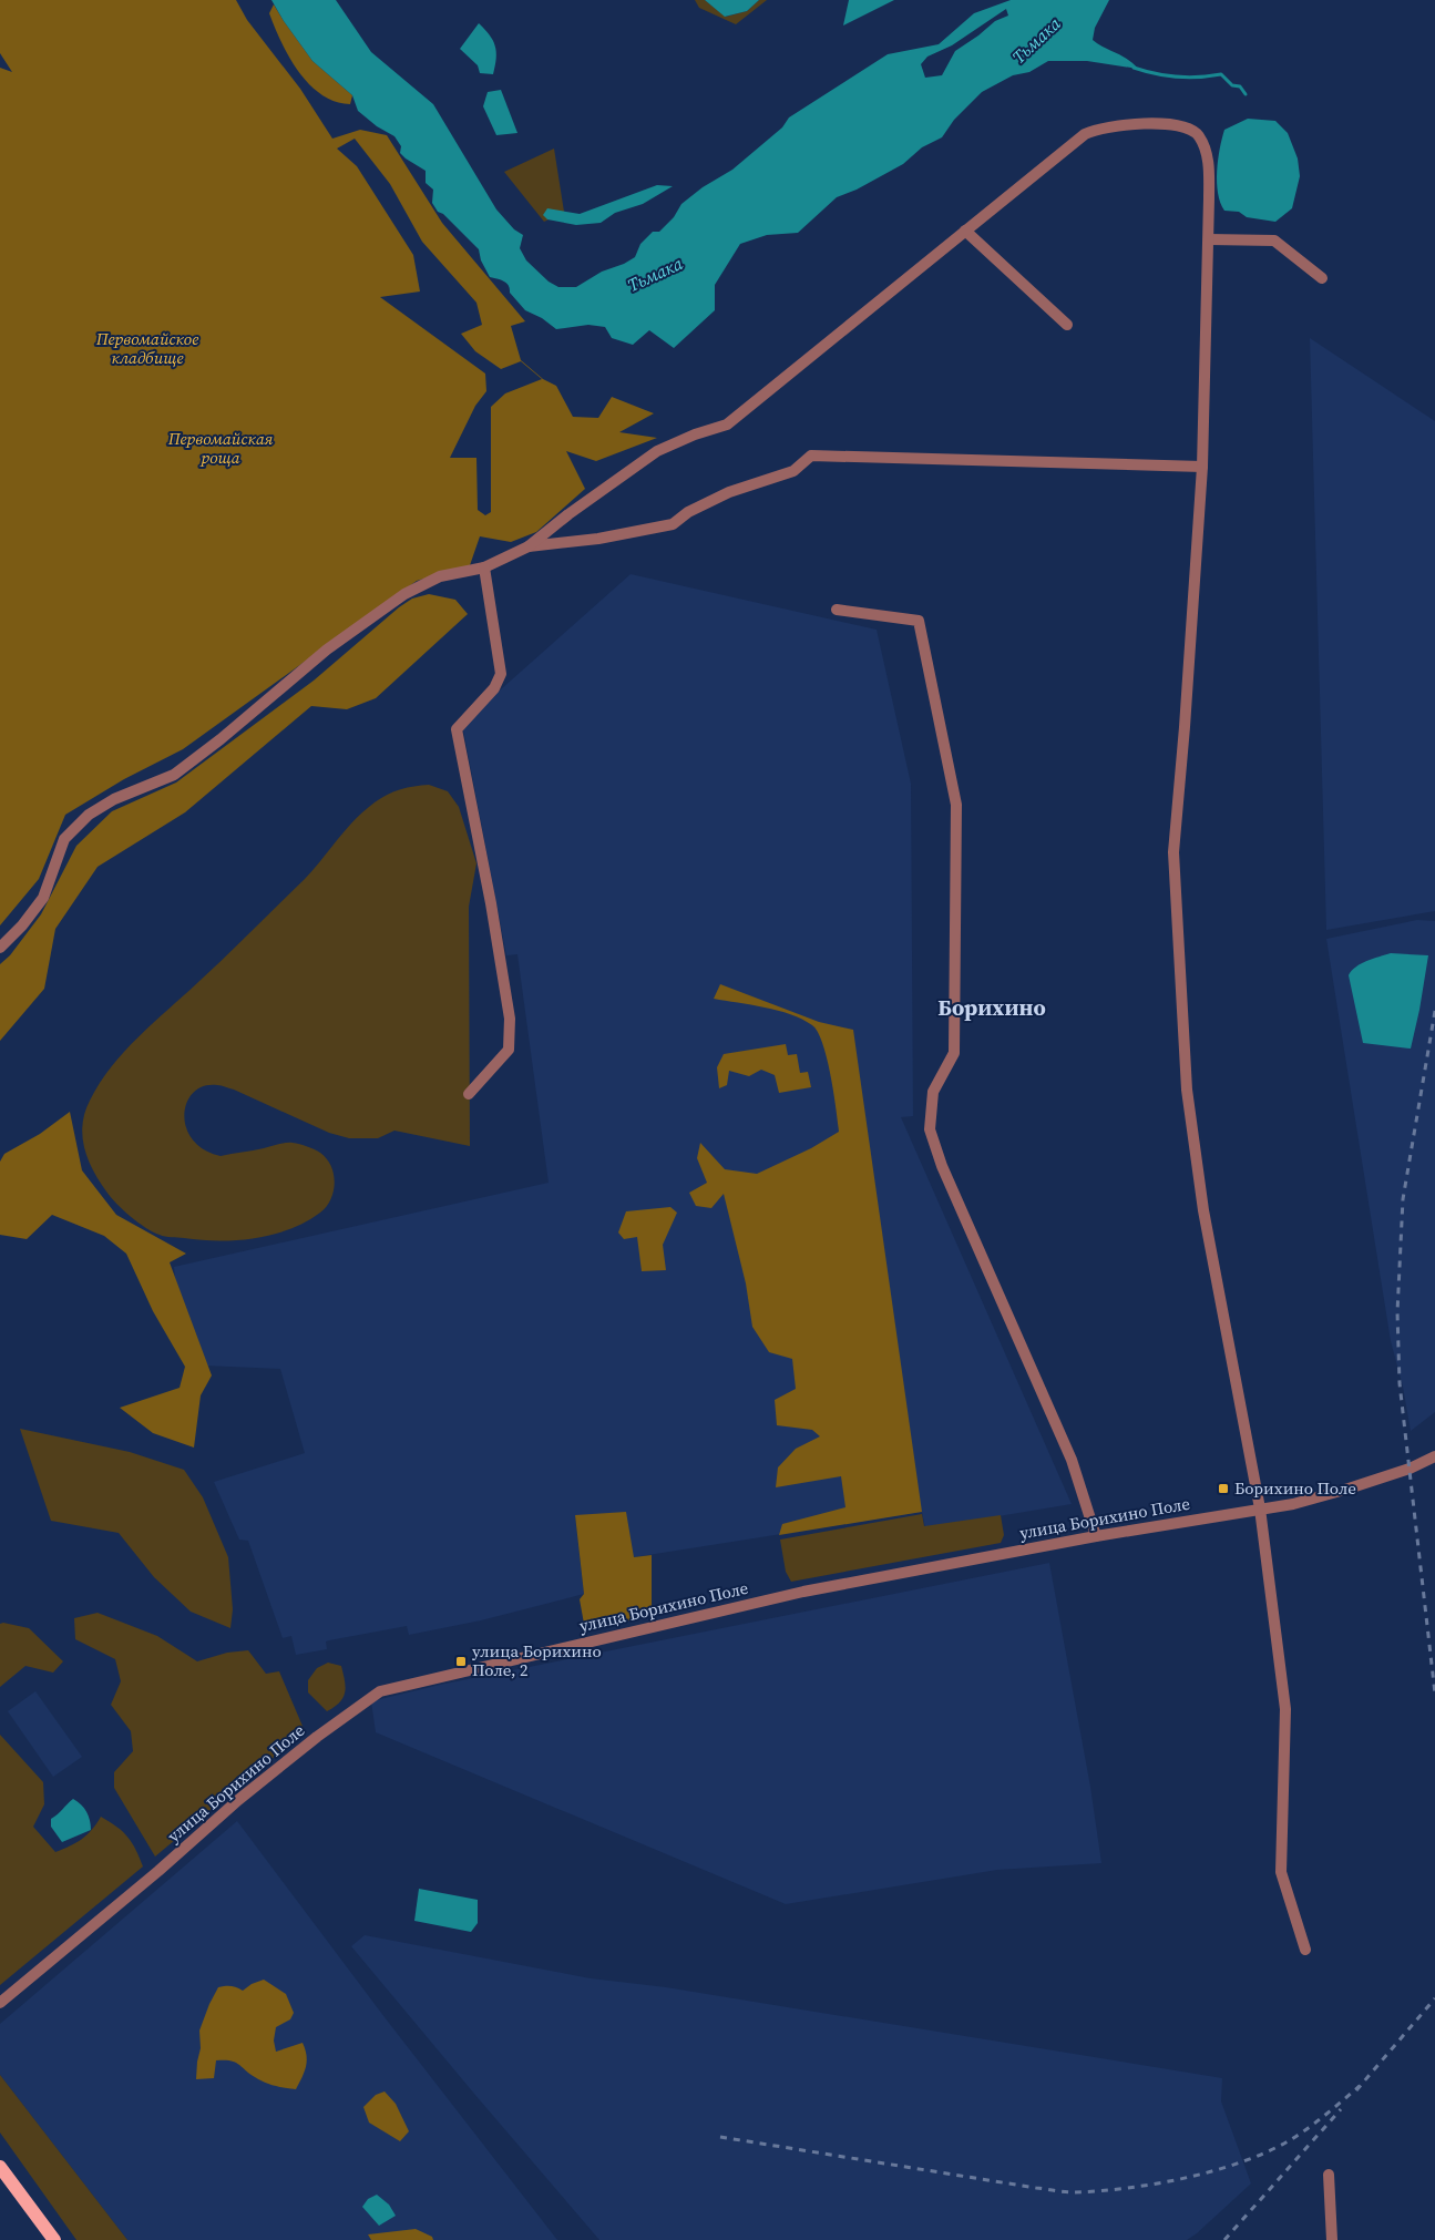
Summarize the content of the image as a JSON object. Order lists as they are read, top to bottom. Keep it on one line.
{"streets":{"street":["улица Борихино Поле"]},"districts":["Борихино"],"water":["Тьмака"],"parks":["Первомайское кладбище","Первомайская роща"],"places":{"transit":["Борихино Поле","улица Борихино Поле, 2"]}}
